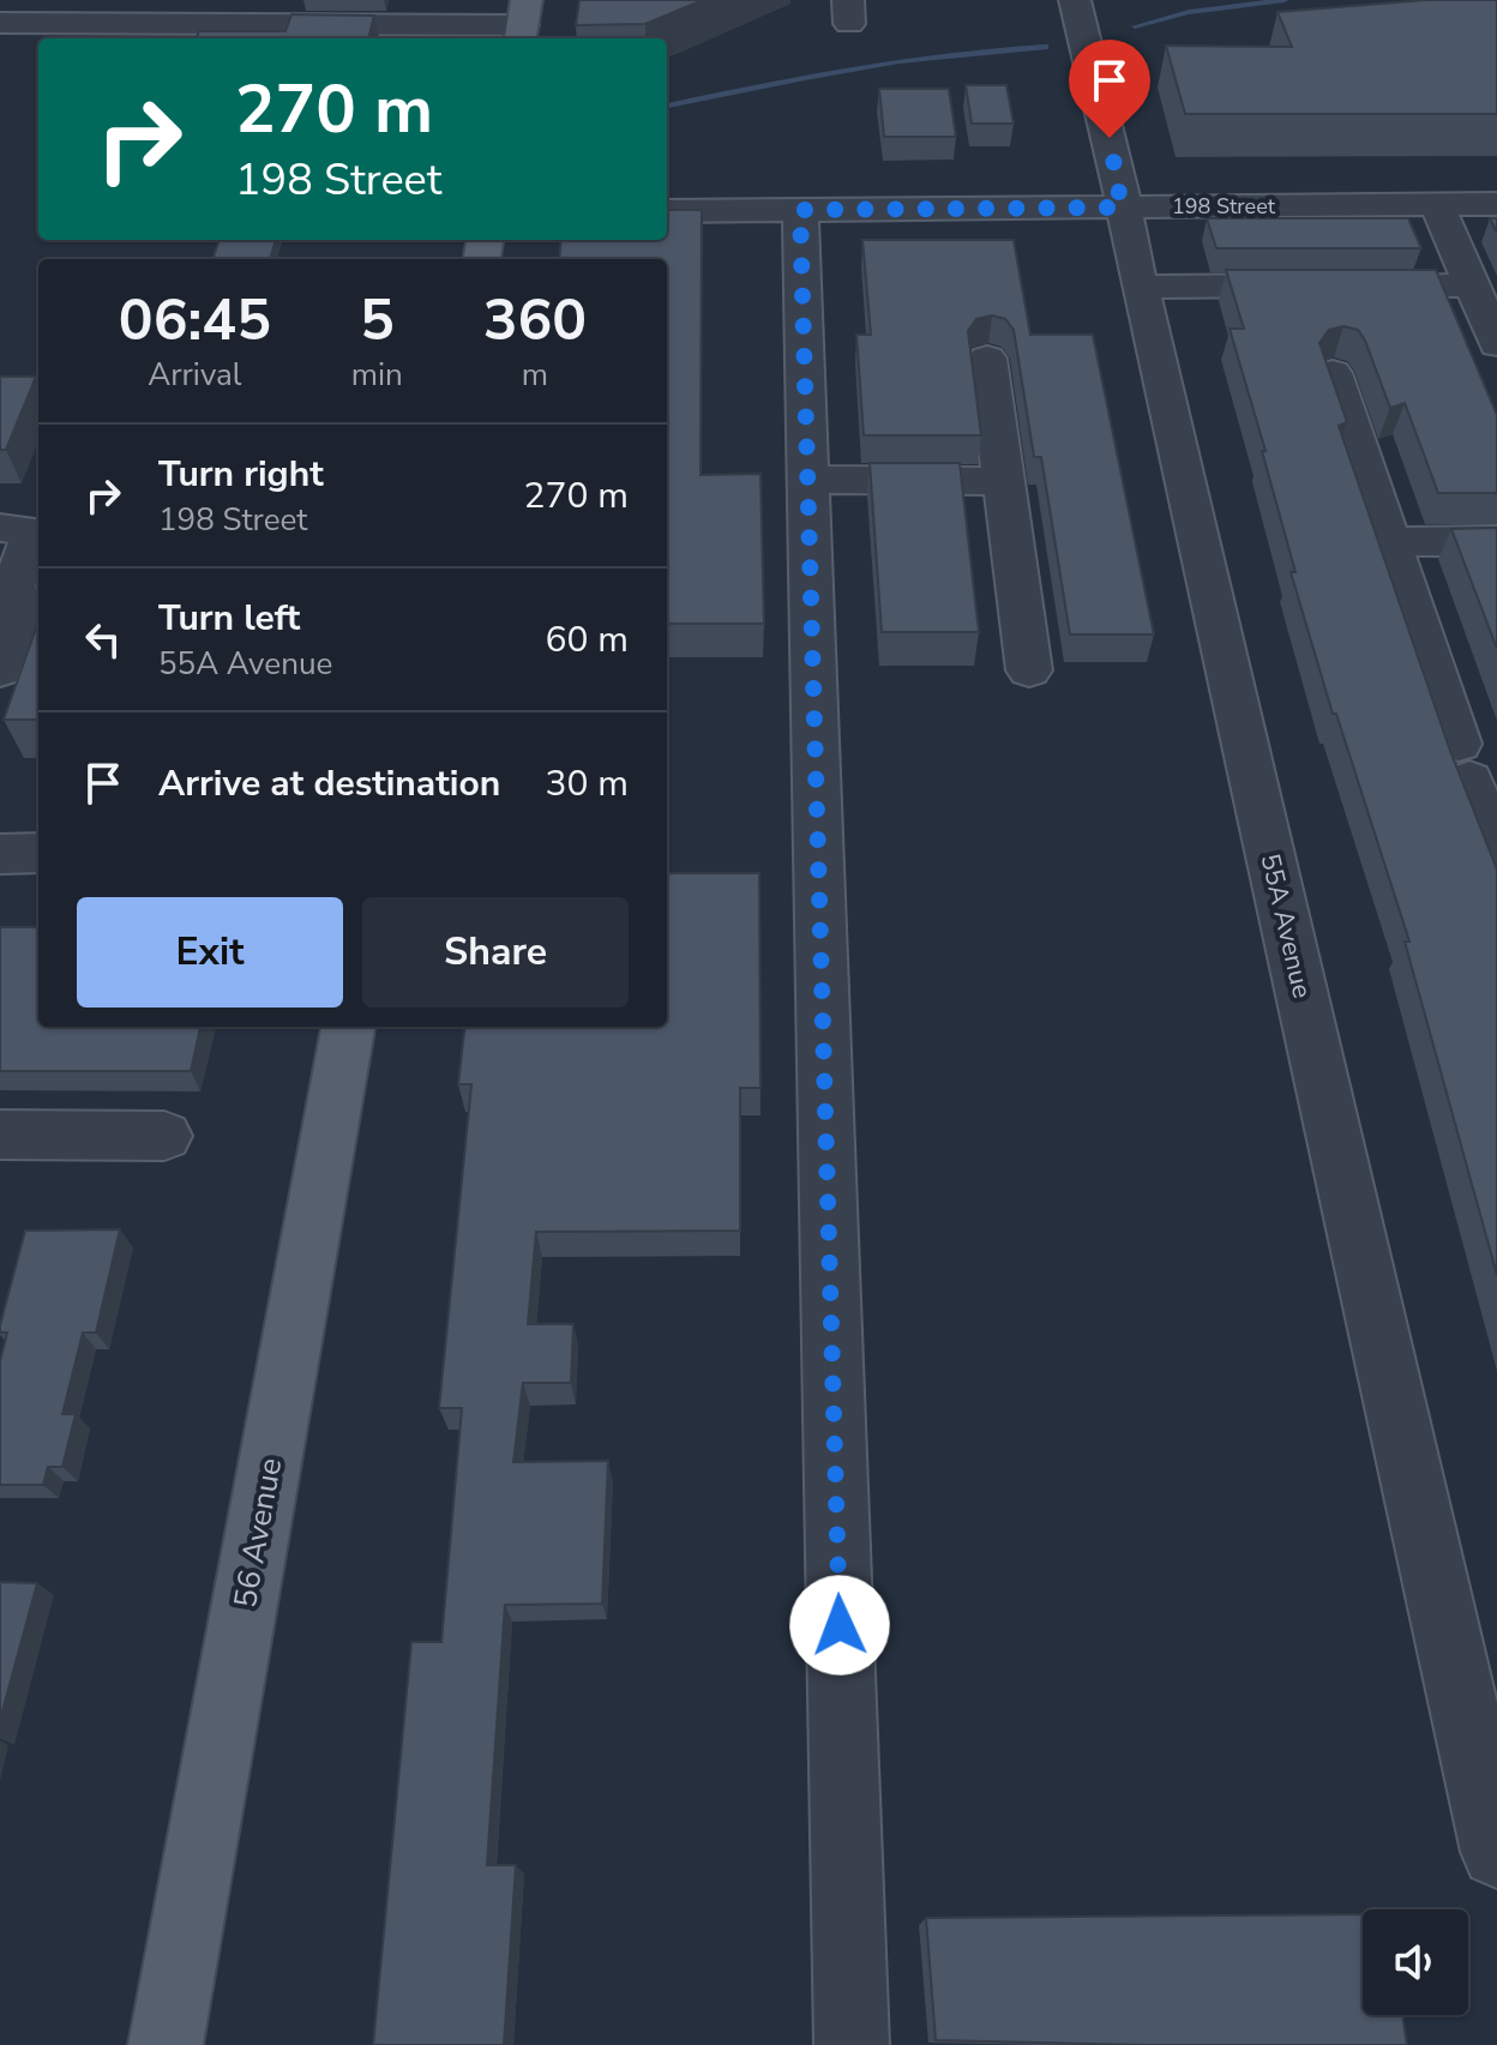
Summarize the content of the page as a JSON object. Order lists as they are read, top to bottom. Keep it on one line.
{"streets":{"main road":["56 Avenue"],"street":["198 Street","55A Avenue"]},"crossings":[["198 Street","55A Avenue"]],"page":{"turn":["270 m","198 Street"],"eta":["06:45","Arrival","5","min","360","m"],"list":[{"name":"Turn right","note":"198 Street","value":"270 m"},{"name":"Turn left","note":"55A Avenue","value":"60 m"},{"name":"Arrive at destination","value":"30 m"}],"buttons":["Exit","Share"]}}
